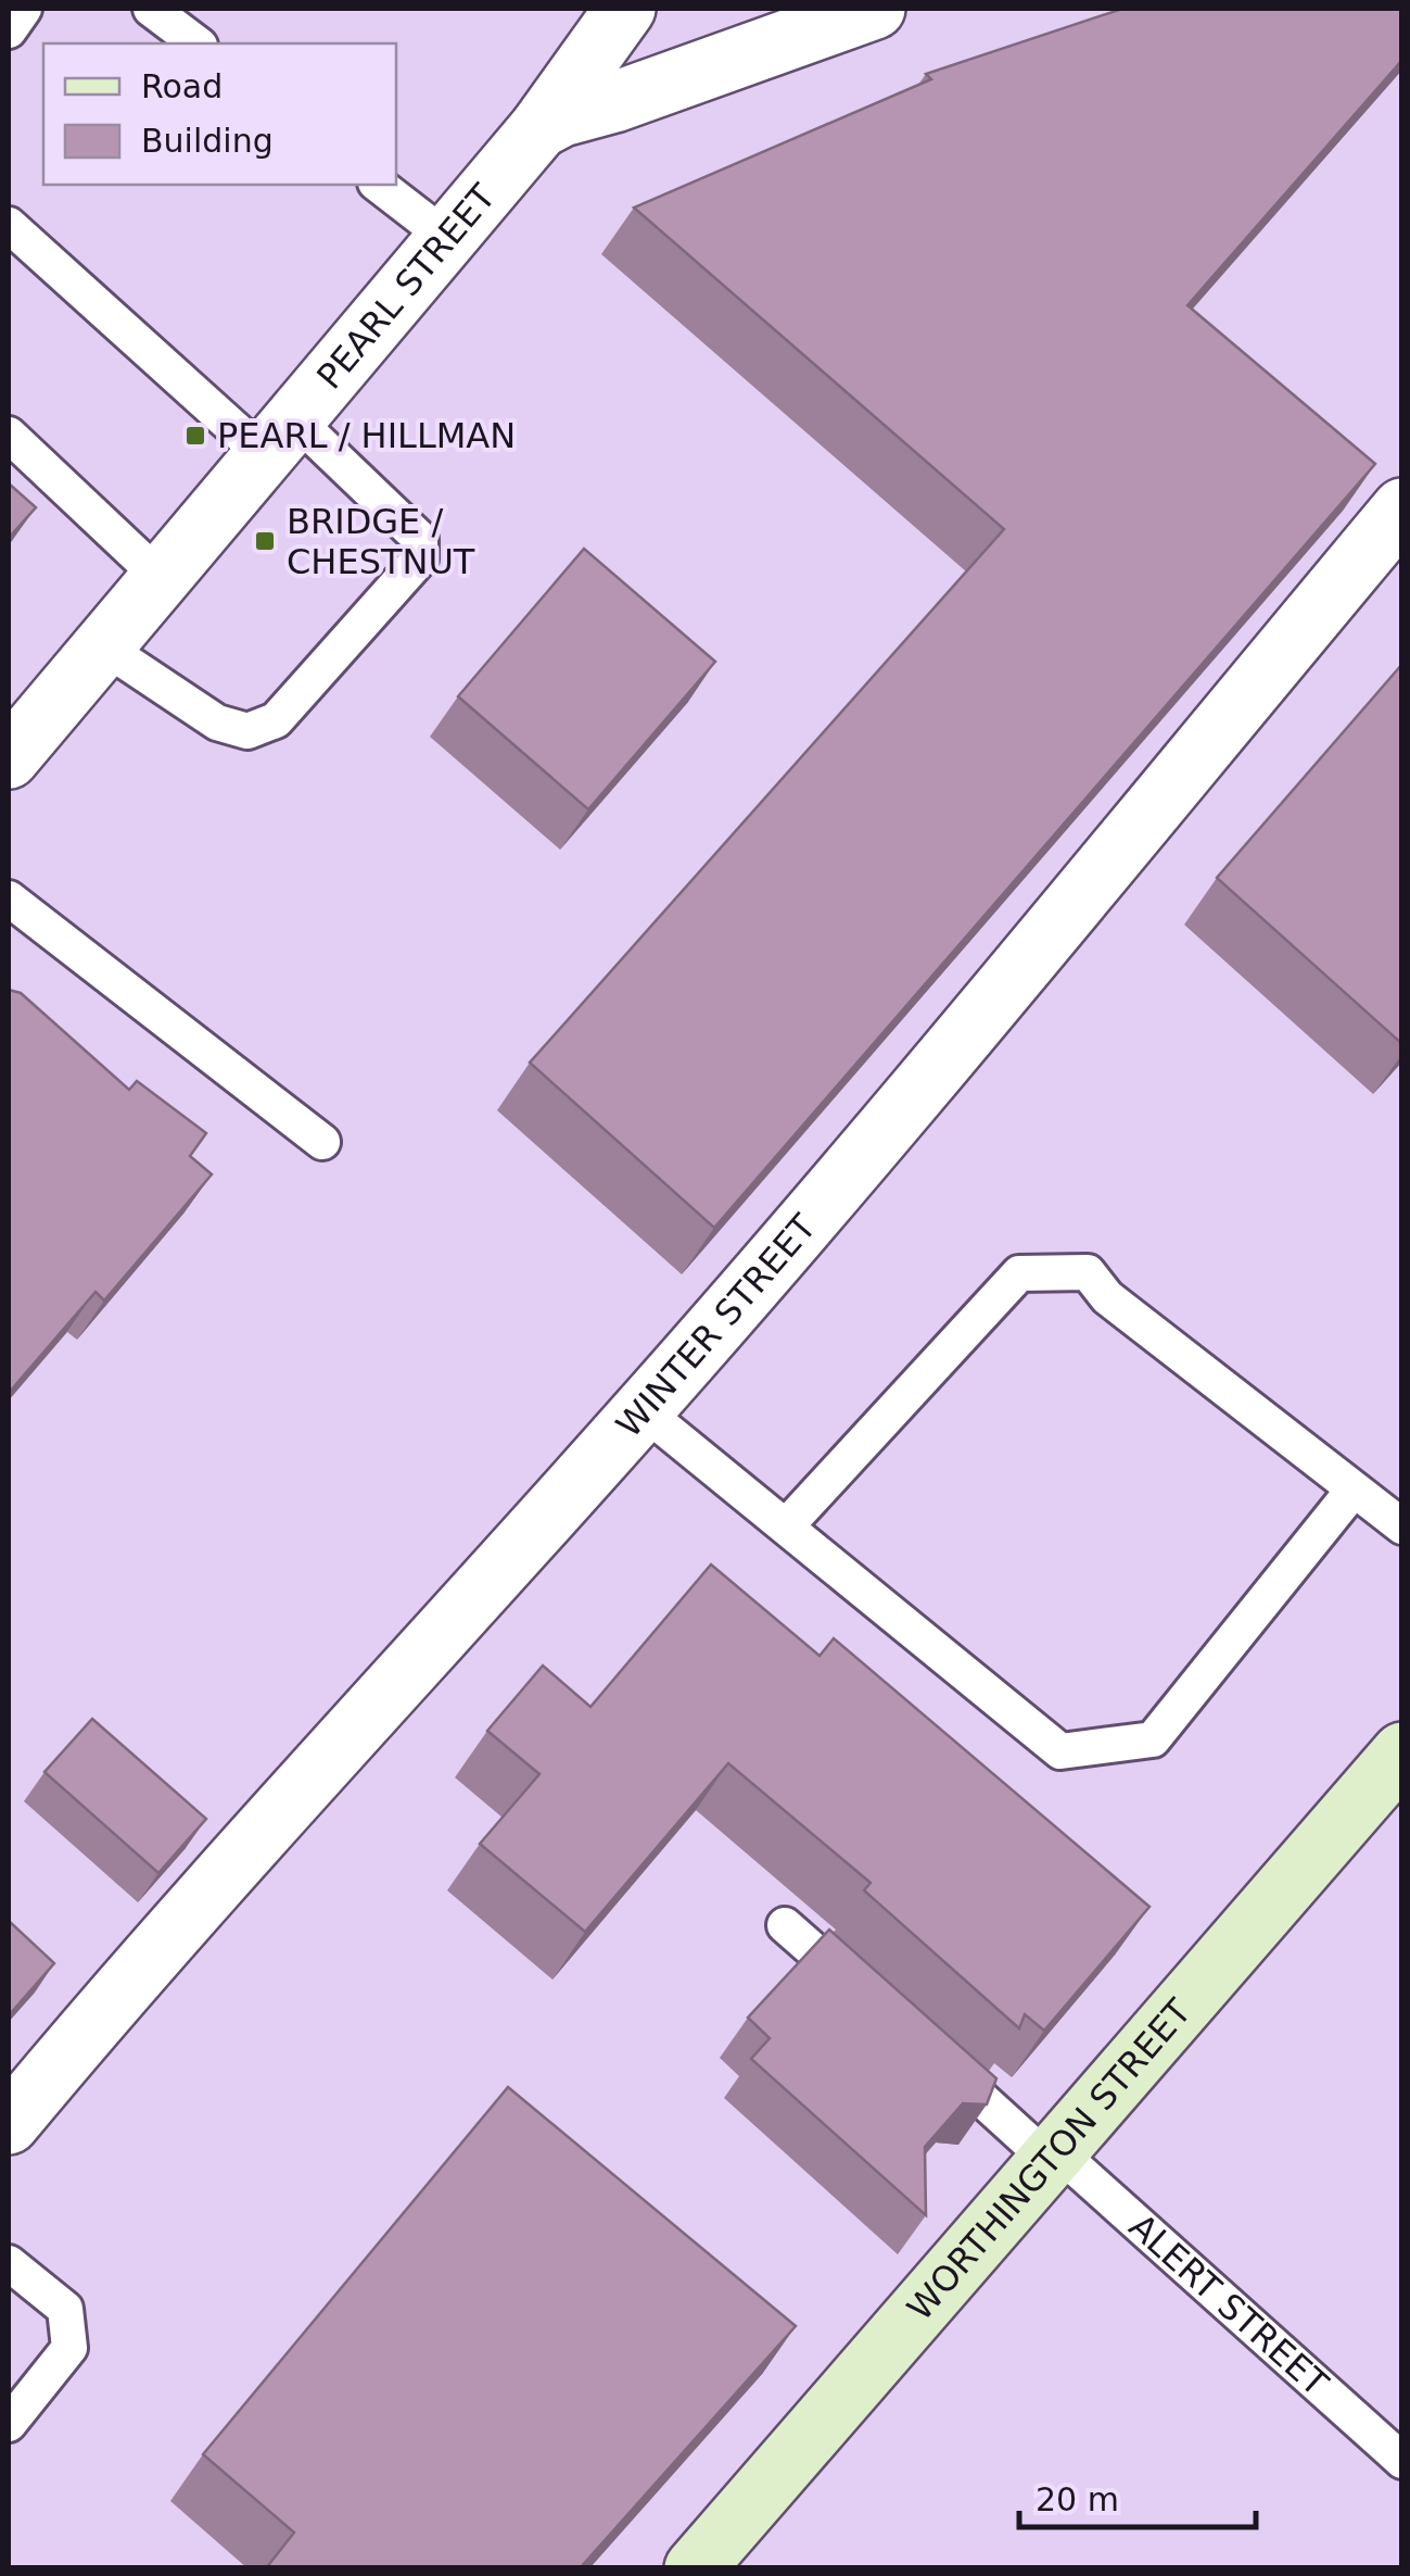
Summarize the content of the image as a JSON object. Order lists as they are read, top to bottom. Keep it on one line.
{"streets":{"main road":["WORTHINGTON STREET"],"street":["PEARL STREET","WINTER STREET"],"lane":["ALERT STREET"]},"crossings":[["WORTHINGTON STREET","ALERT STREET"]],"places":{"transit":["PEARL / HILLMAN","BRIDGE / CHESTNUT"]},"legend":["Road","Building"],"scale_bar":"20 m"}
